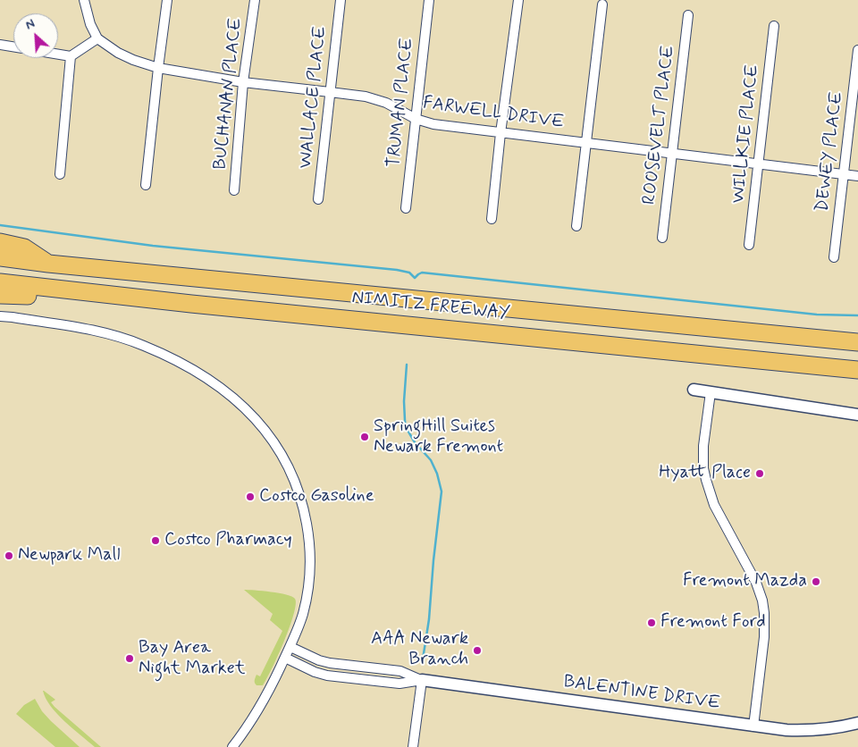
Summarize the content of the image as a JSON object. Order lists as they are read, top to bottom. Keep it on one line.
{"streets":{"highway":["NIMITZ FREEWAY"],"street":["BUCHANAN PLACE","WALLACE PLACE","TRUMAN PLACE","FARWELL DRIVE","ROOSEVELT PLACE","WILLKIE PLACE","DEWEY PLACE","BALENTINE DRIVE"]},"crossings":[["BUCHANAN PLACE","FARWELL DRIVE"],["WALLACE PLACE","FARWELL DRIVE"],["TRUMAN PLACE","FARWELL DRIVE"],["FARWELL DRIVE","ROOSEVELT PLACE"],["FARWELL DRIVE","WILLKIE PLACE"],["FARWELL DRIVE","DEWEY PLACE"]],"places":["SpringHill Suites Newark Fremont","Hyatt Place","Costco Gasoline","Costco Pharmacy","Newpark Mall","Fremont Mazda","Fremont Ford","AAA Newark Branch","Bay Area Night Market"],"north":"top left"}
